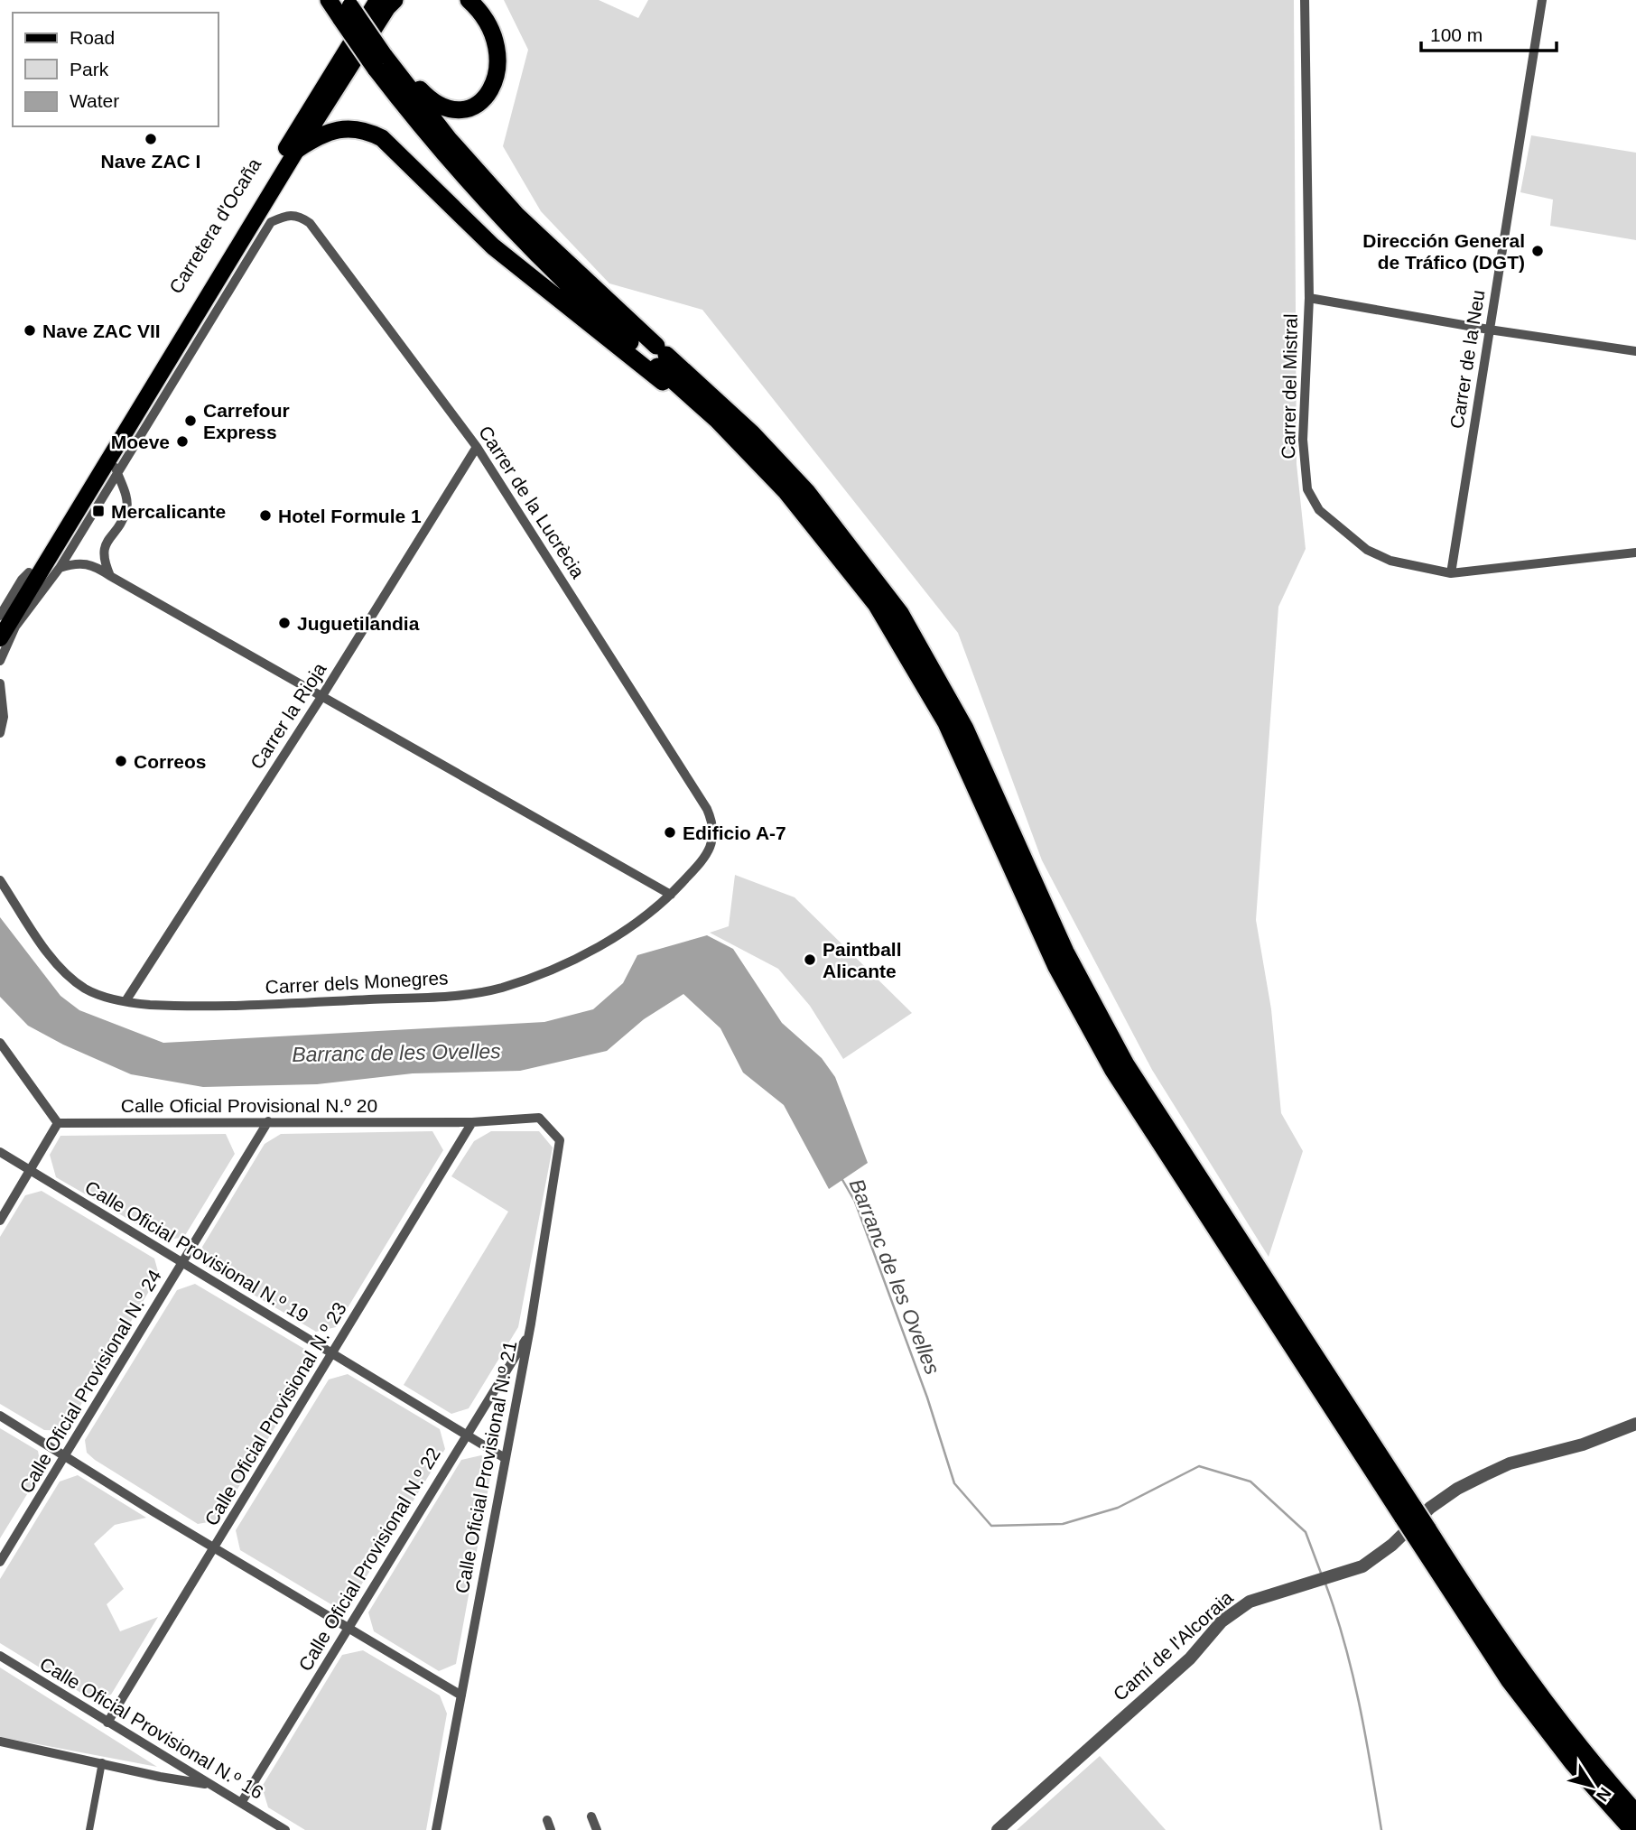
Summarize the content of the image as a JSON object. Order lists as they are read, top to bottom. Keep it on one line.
{"streets":{"main road":["Carretera d'Ocaña"],"street":["Carrer de la Neu","Carrer del Mistral","Carrer de la Lucrècia","Carrer la Rioja","Carrer dels Monegres","Calle Oficial Provisional N.º 20","Calle Oficial Provisional N.º 19","Calle Oficial Provisional N.º 24","Calle Oficial Provisional N.º 23","Calle Oficial Provisional N.º 21","Calle Oficial Provisional N.º 22","Camí de l'Alcoraia","Calle Oficial Provisional N.º 16"]},"crossings":[["Carretera d'Ocaña","Carrer de la Lucrècia"],["Carrer de la Neu","Carrer del Mistral"],["Carrer de la Lucrècia","Carrer la Rioja"],["Carrer de la Lucrècia","Carrer dels Monegres"],["Carrer la Rioja","Carrer dels Monegres"],["Calle Oficial Provisional N.º 20","Calle Oficial Provisional N.º 24"],["Calle Oficial Provisional N.º 20","Calle Oficial Provisional N.º 23"],["Calle Oficial Provisional N.º 20","Calle Oficial Provisional N.º 21"],["Calle Oficial Provisional N.º 19","Calle Oficial Provisional N.º 24"],["Calle Oficial Provisional N.º 19","Calle Oficial Provisional N.º 23"],["Calle Oficial Provisional N.º 19","Calle Oficial Provisional N.º 21"],["Calle Oficial Provisional N.º 19","Calle Oficial Provisional N.º 22"],["Calle Oficial Provisional N.º 23","Calle Oficial Provisional N.º 16"],["Calle Oficial Provisional N.º 21","Calle Oficial Provisional N.º 22"],["Calle Oficial Provisional N.º 22","Calle Oficial Provisional N.º 16"]],"water":["Barranc de les Ovelles"],"places":{"other":["Nave ZAC I","Dirección General de Tráfico (DGT)","Nave ZAC VII","Carrefour Express","Moeve","Hotel Formule 1","Juguetilandia","Correos","Edificio A-7","Paintball Alicante"],"transit":["Mercalicante"]},"legend":["Road","Park","Water"],"scale_bar":"100 m","north":"bottom right"}
